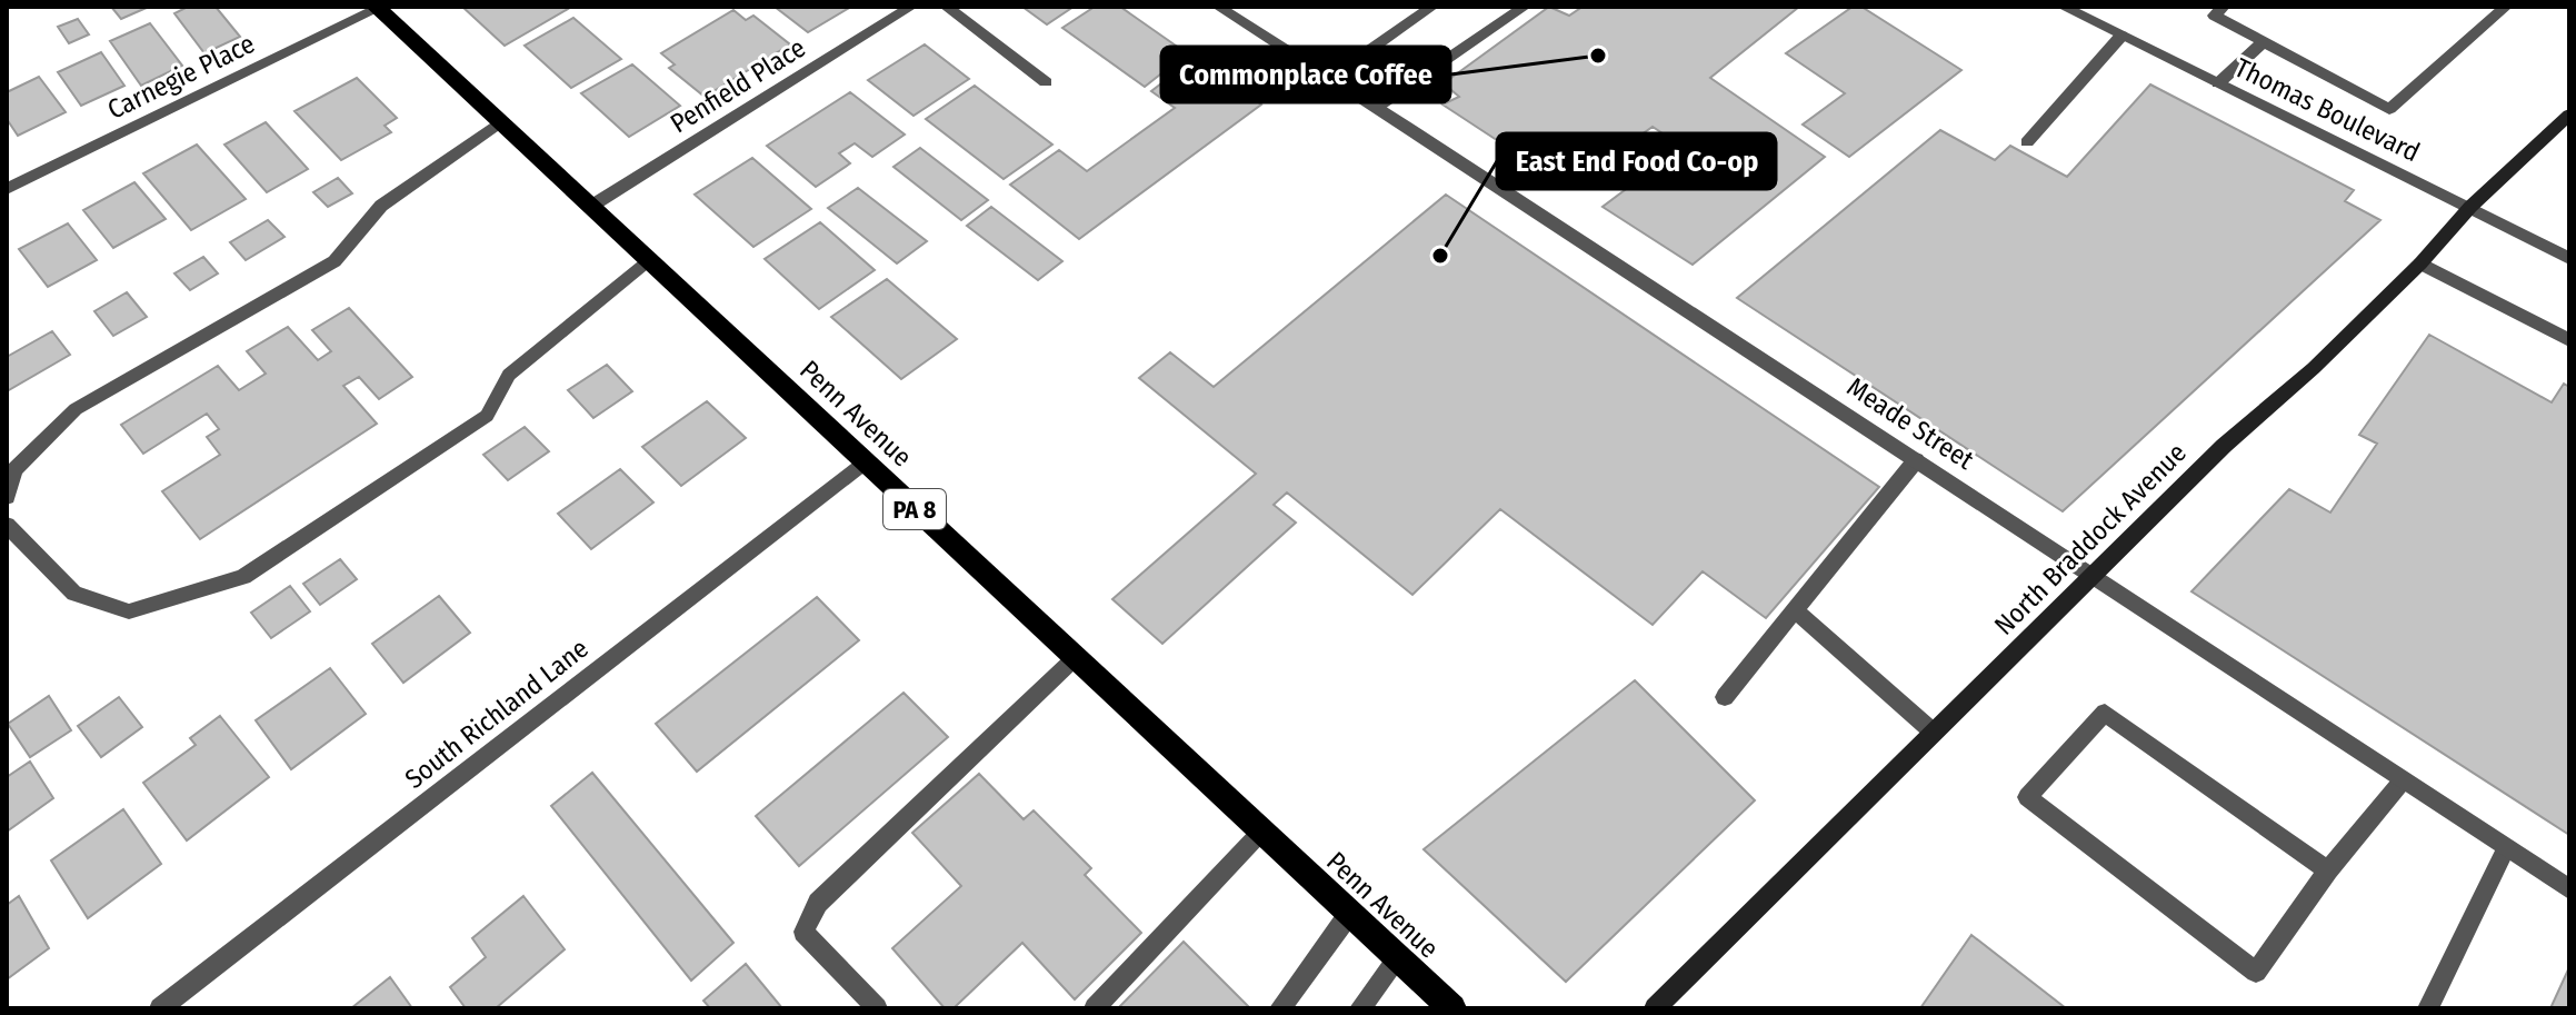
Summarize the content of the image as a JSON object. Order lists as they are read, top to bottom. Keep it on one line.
{"streets":{"highway":["Penn Avenue","PA 8"],"main road":["North Braddock Avenue"],"street":["Carnegie Place","Penfield Place","Thomas Boulevard","Meade Street","South Richland Lane"]},"crossings":[["Carnegie Place","Penn Avenue"],["Penfield Place","Penn Avenue"],["Thomas Boulevard","North Braddock Avenue"],["Penn Avenue","South Richland Lane"],["Meade Street","North Braddock Avenue"]],"places":["Commonplace Coffee","East End Food Co-op"]}
